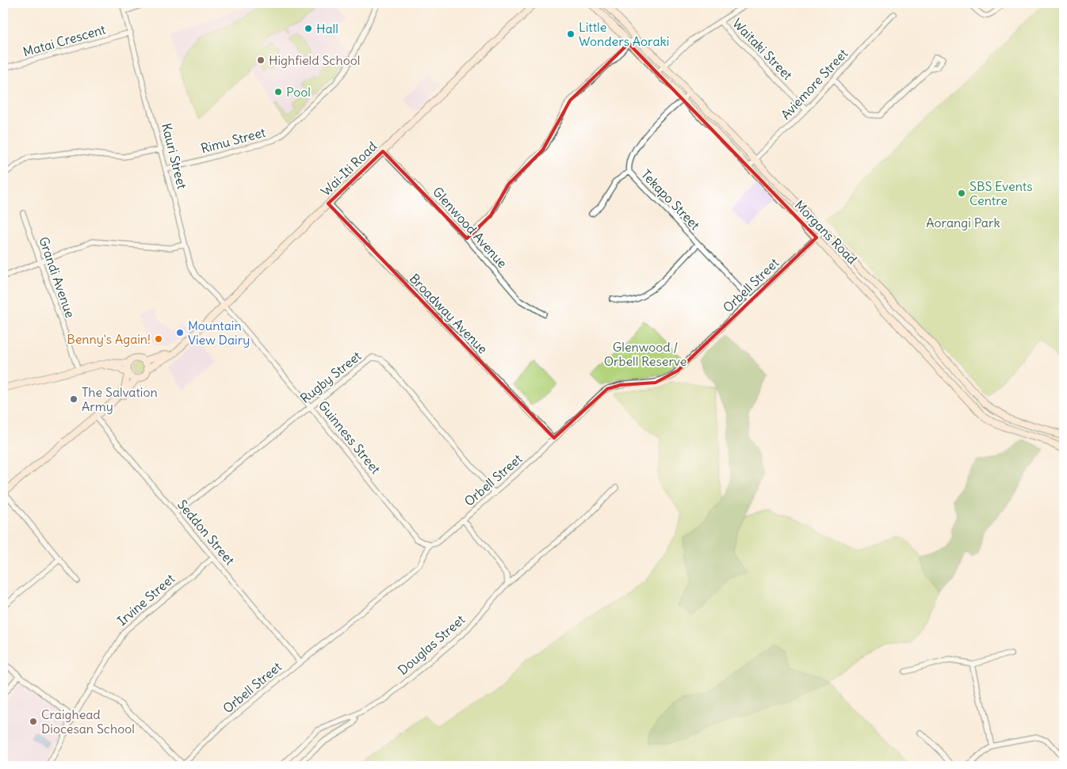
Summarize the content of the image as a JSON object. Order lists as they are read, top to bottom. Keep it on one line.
{"streets":{"street":["Matai Crescent","Waitaki Street","Aviemore Street","Rimu Street","Kauri Street","Wai-Iti Road","Tekapo Street","Glenwood Avenue","Morgans Road","Grandi Avenue","Orbell Street","Broadway Avenue","Rugby Street","Guinness Street","Seddon Street","Irvine Street","Douglas Street"]},"crossings":[["Matai Crescent","Kauri Street"],["Waitaki Street","Aviemore Street"],["Aviemore Street","Morgans Road"],["Rimu Street","Kauri Street"],["Kauri Street","Wai-Iti Road"],["Kauri Street","Guinness Street"],["Wai-Iti Road","Glenwood Avenue"],["Wai-Iti Road","Broadway Avenue"],["Wai-Iti Road","Guinness Street"],["Tekapo Street","Morgans Road"],["Tekapo Street","Orbell Street"],["Morgans Road","Orbell Street"],["Orbell Street","Broadway Avenue"],["Orbell Street","Rugby Street"],["Orbell Street","Guinness Street"],["Orbell Street","Seddon Street"],["Rugby Street","Guinness Street"],["Rugby Street","Seddon Street"],["Seddon Street","Irvine Street"]],"parks":["Aorangi Park","Glenwood / Orbell Reserve"],"places":["Hall","Little Wonders Aoraki","Highfield School","Pool","SBS Events Centre","Mountain View Dairy","Benny's Again!","The Salvation Army","Craighead Diocesan School"]}
